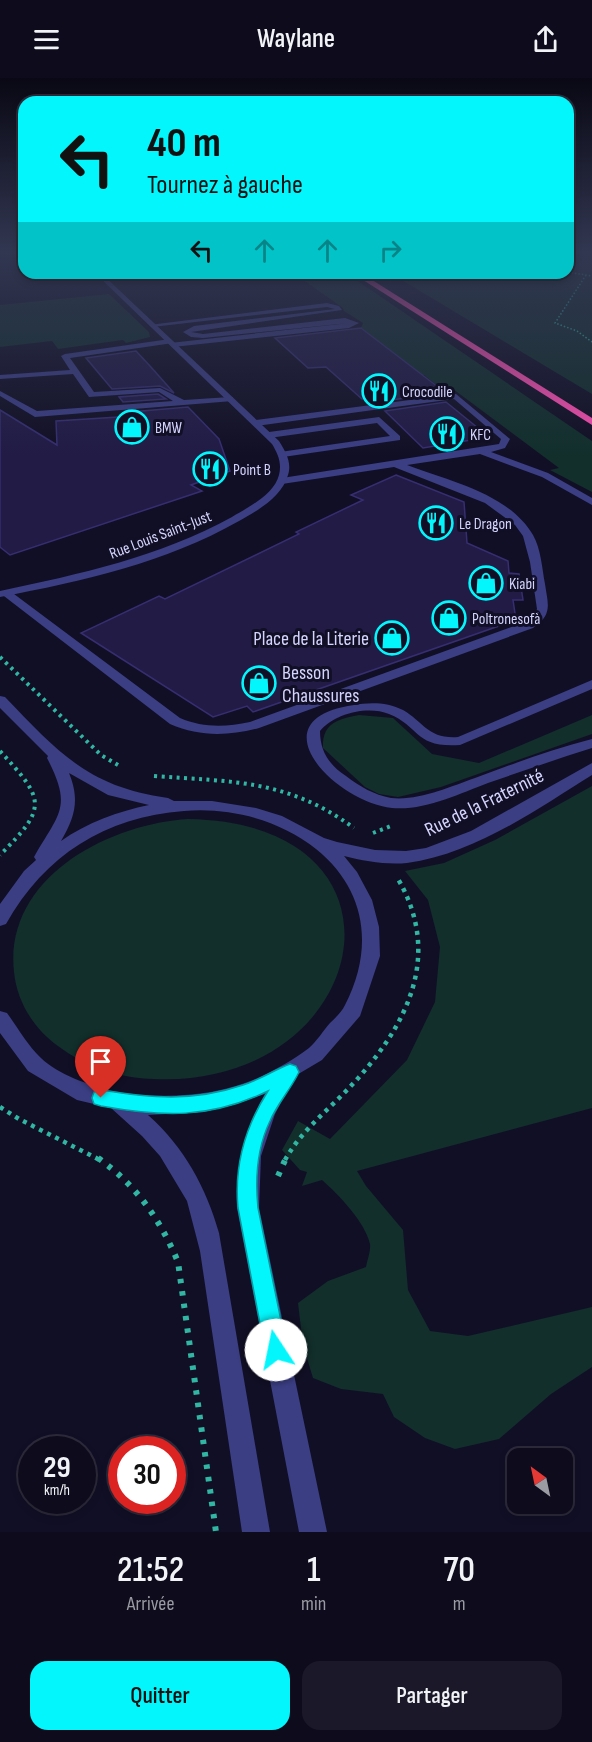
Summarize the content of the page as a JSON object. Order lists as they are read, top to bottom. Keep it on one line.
{"streets":{"street":["Rue Louis Saint-Just","Rue de la Fraternité"]},"places":{"restaurant":["Crocodile","KFC","Point B","Le Dragon"],"shop":["BMW","Kiabi","Poltronesofà","Place de la Literie","Besson Chaussures"]},"north":"top left","page":{"header":"Waylane","turn":["40 m","Tournez à gauche"],"speed":"29 km/h","limit":"30","eta":["21:52","Arrivée","1","min","70","m"],"buttons":["Quitter","Partager"]}}
